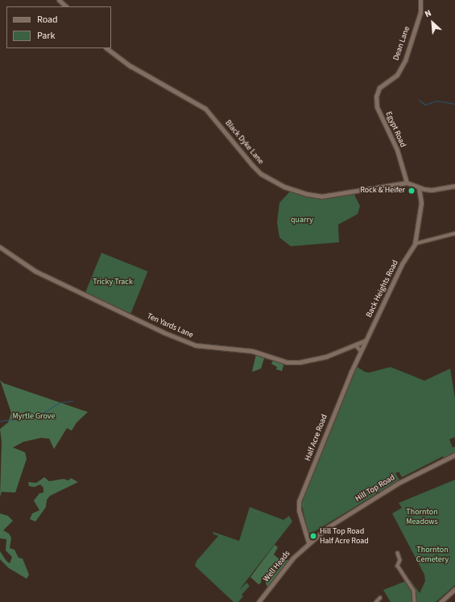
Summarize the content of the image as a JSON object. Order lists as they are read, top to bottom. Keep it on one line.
{"streets":{"street":["Dean Lane","Egypt Road","Black Dyke Lane","Back Heights Road","Ten Yards Lane","Half Acre Road","Hill Top Road","Well Heads"]},"crossings":[["Dean Lane","Egypt Road"],["Egypt Road","Black Dyke Lane"],["Back Heights Road","Ten Yards Lane"],["Back Heights Road","Half Acre Road"],["Ten Yards Lane","Half Acre Road"],["Half Acre Road","Hill Top Road"],["Half Acre Road","Well Heads"],["Hill Top Road","Well Heads"]],"parks":["quarry","Tricky Track","Myrtle Grove","Thornton Meadows","Thornton Cemetery"],"places":["Rock & Heifer","Hill Top Road Half Acre Road"],"legend":["Road","Park"],"north":"top left"}
